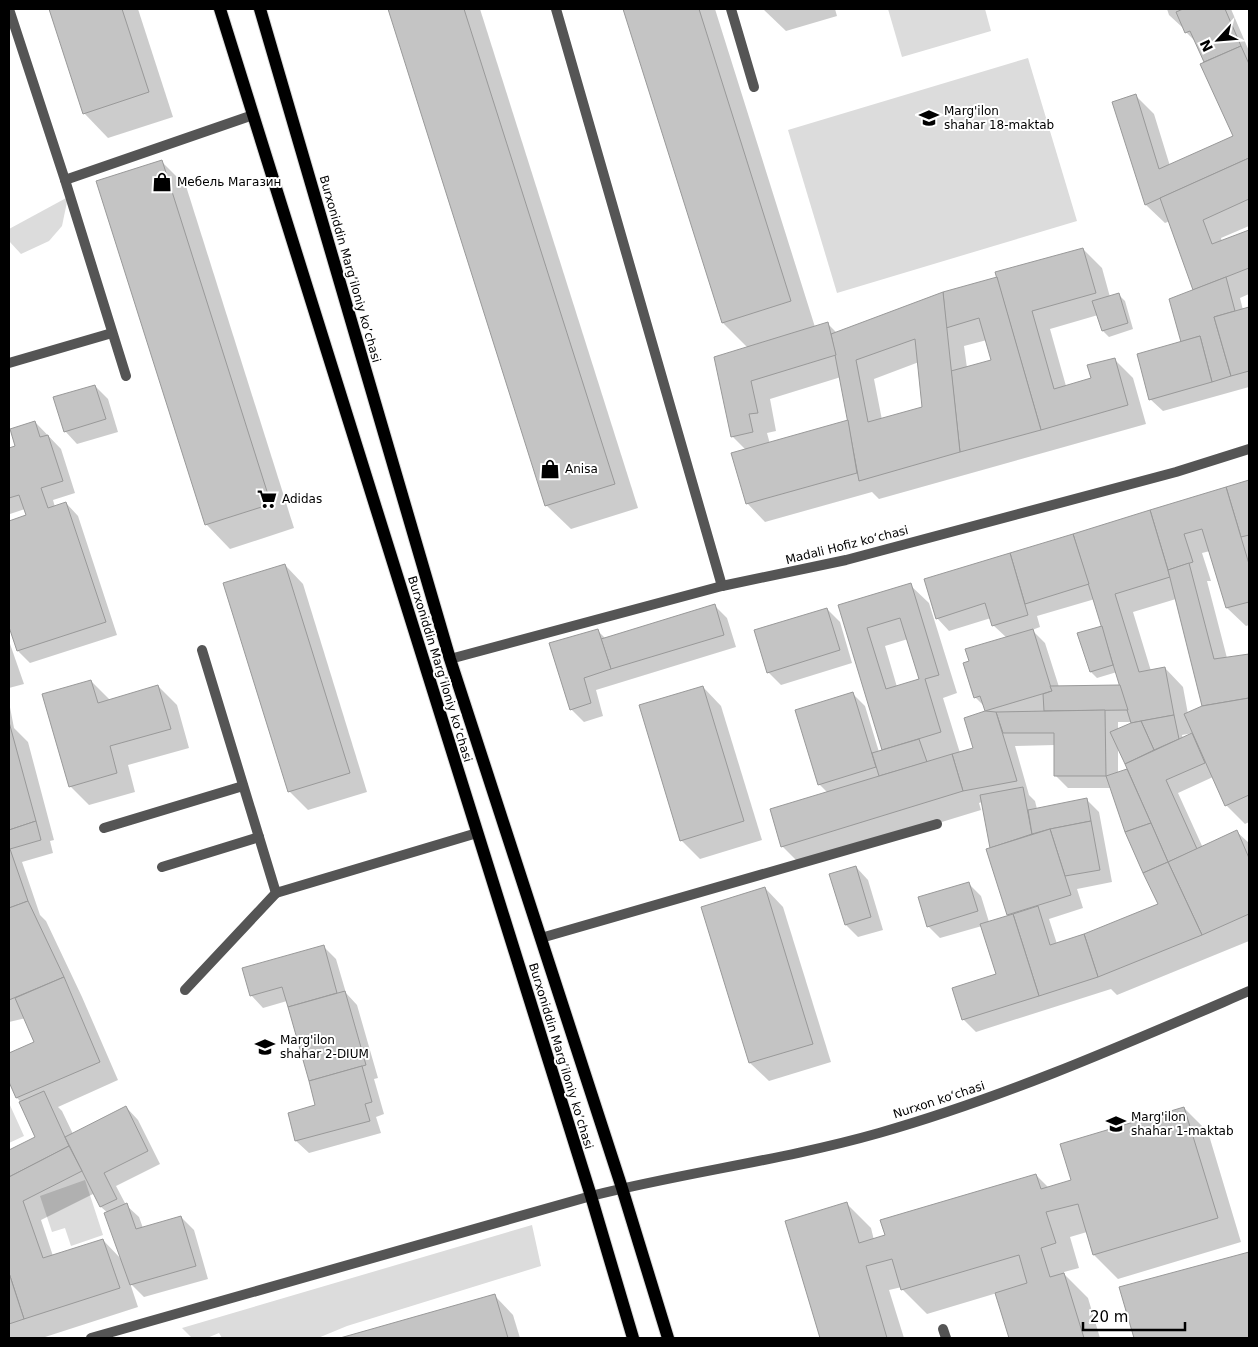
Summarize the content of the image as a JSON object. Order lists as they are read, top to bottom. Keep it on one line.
{"streets":{"main road":["Burxoniddin Marg’iloniy ko’chasi"],"street":["Madali Hofiz koʻchasi","Nurxon koʻchasi"]},"crossings":[["Burxoniddin Marg’iloniy ko’chasi","Madali Hofiz koʻchasi"],["Burxoniddin Marg’iloniy ko’chasi","Nurxon koʻchasi"]],"places":{"school or university":["Marg'ilon shahar 18-maktab","Marg'ilon shahar 2-DIUM","Marg'ilon shahar 1-maktab"],"shop":["Мебель Магазин","Anisa"],"supermarket":["Adidas"]},"scale_bar":"20 m","north":"bottom left"}
